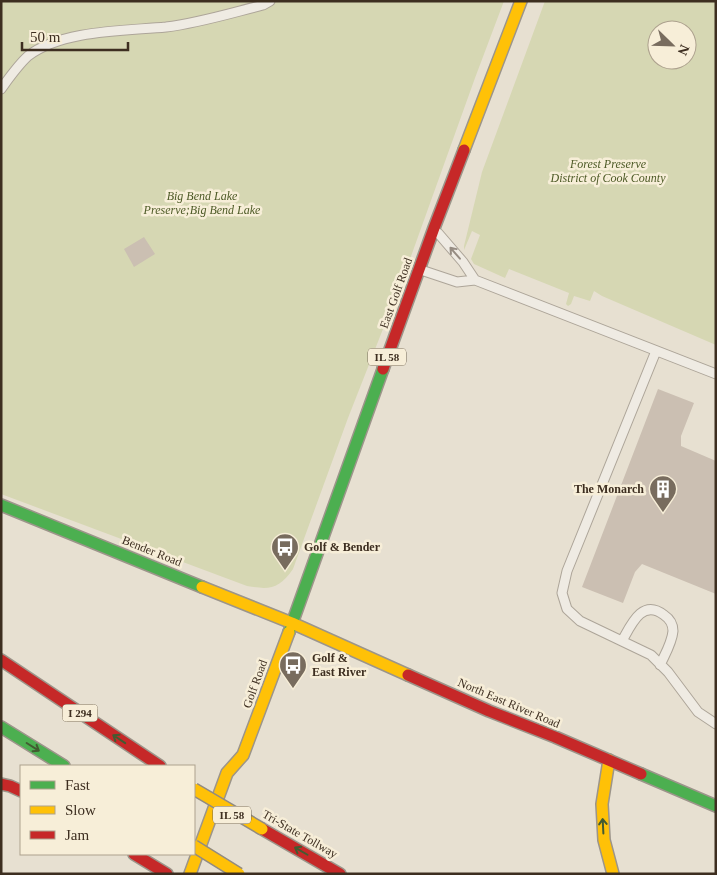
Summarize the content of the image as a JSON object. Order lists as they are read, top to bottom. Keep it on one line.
{"streets":{"main road":["East Golf Road","IL 58","Bender Road","Golf Road","North East River Road","I 294","Tri-State Tollway"]},"crossings":[["East Golf Road","Bender Road"],["East Golf Road","Golf Road"],["East Golf Road","North East River Road"],["Bender Road","Golf Road"],["Bender Road","North East River Road"],["Golf Road","North East River Road"]],"parks":["Forest Preserve District of Cook County","Big Bend Lake Preserve;Big Bend Lake"],"places":{"building":["The Monarch"],"bus stop":["Golf & Bender","Golf & East River"]},"legend":["Fast","Slow","Jam"],"scale_bar":"50 m","north":"bottom right"}
